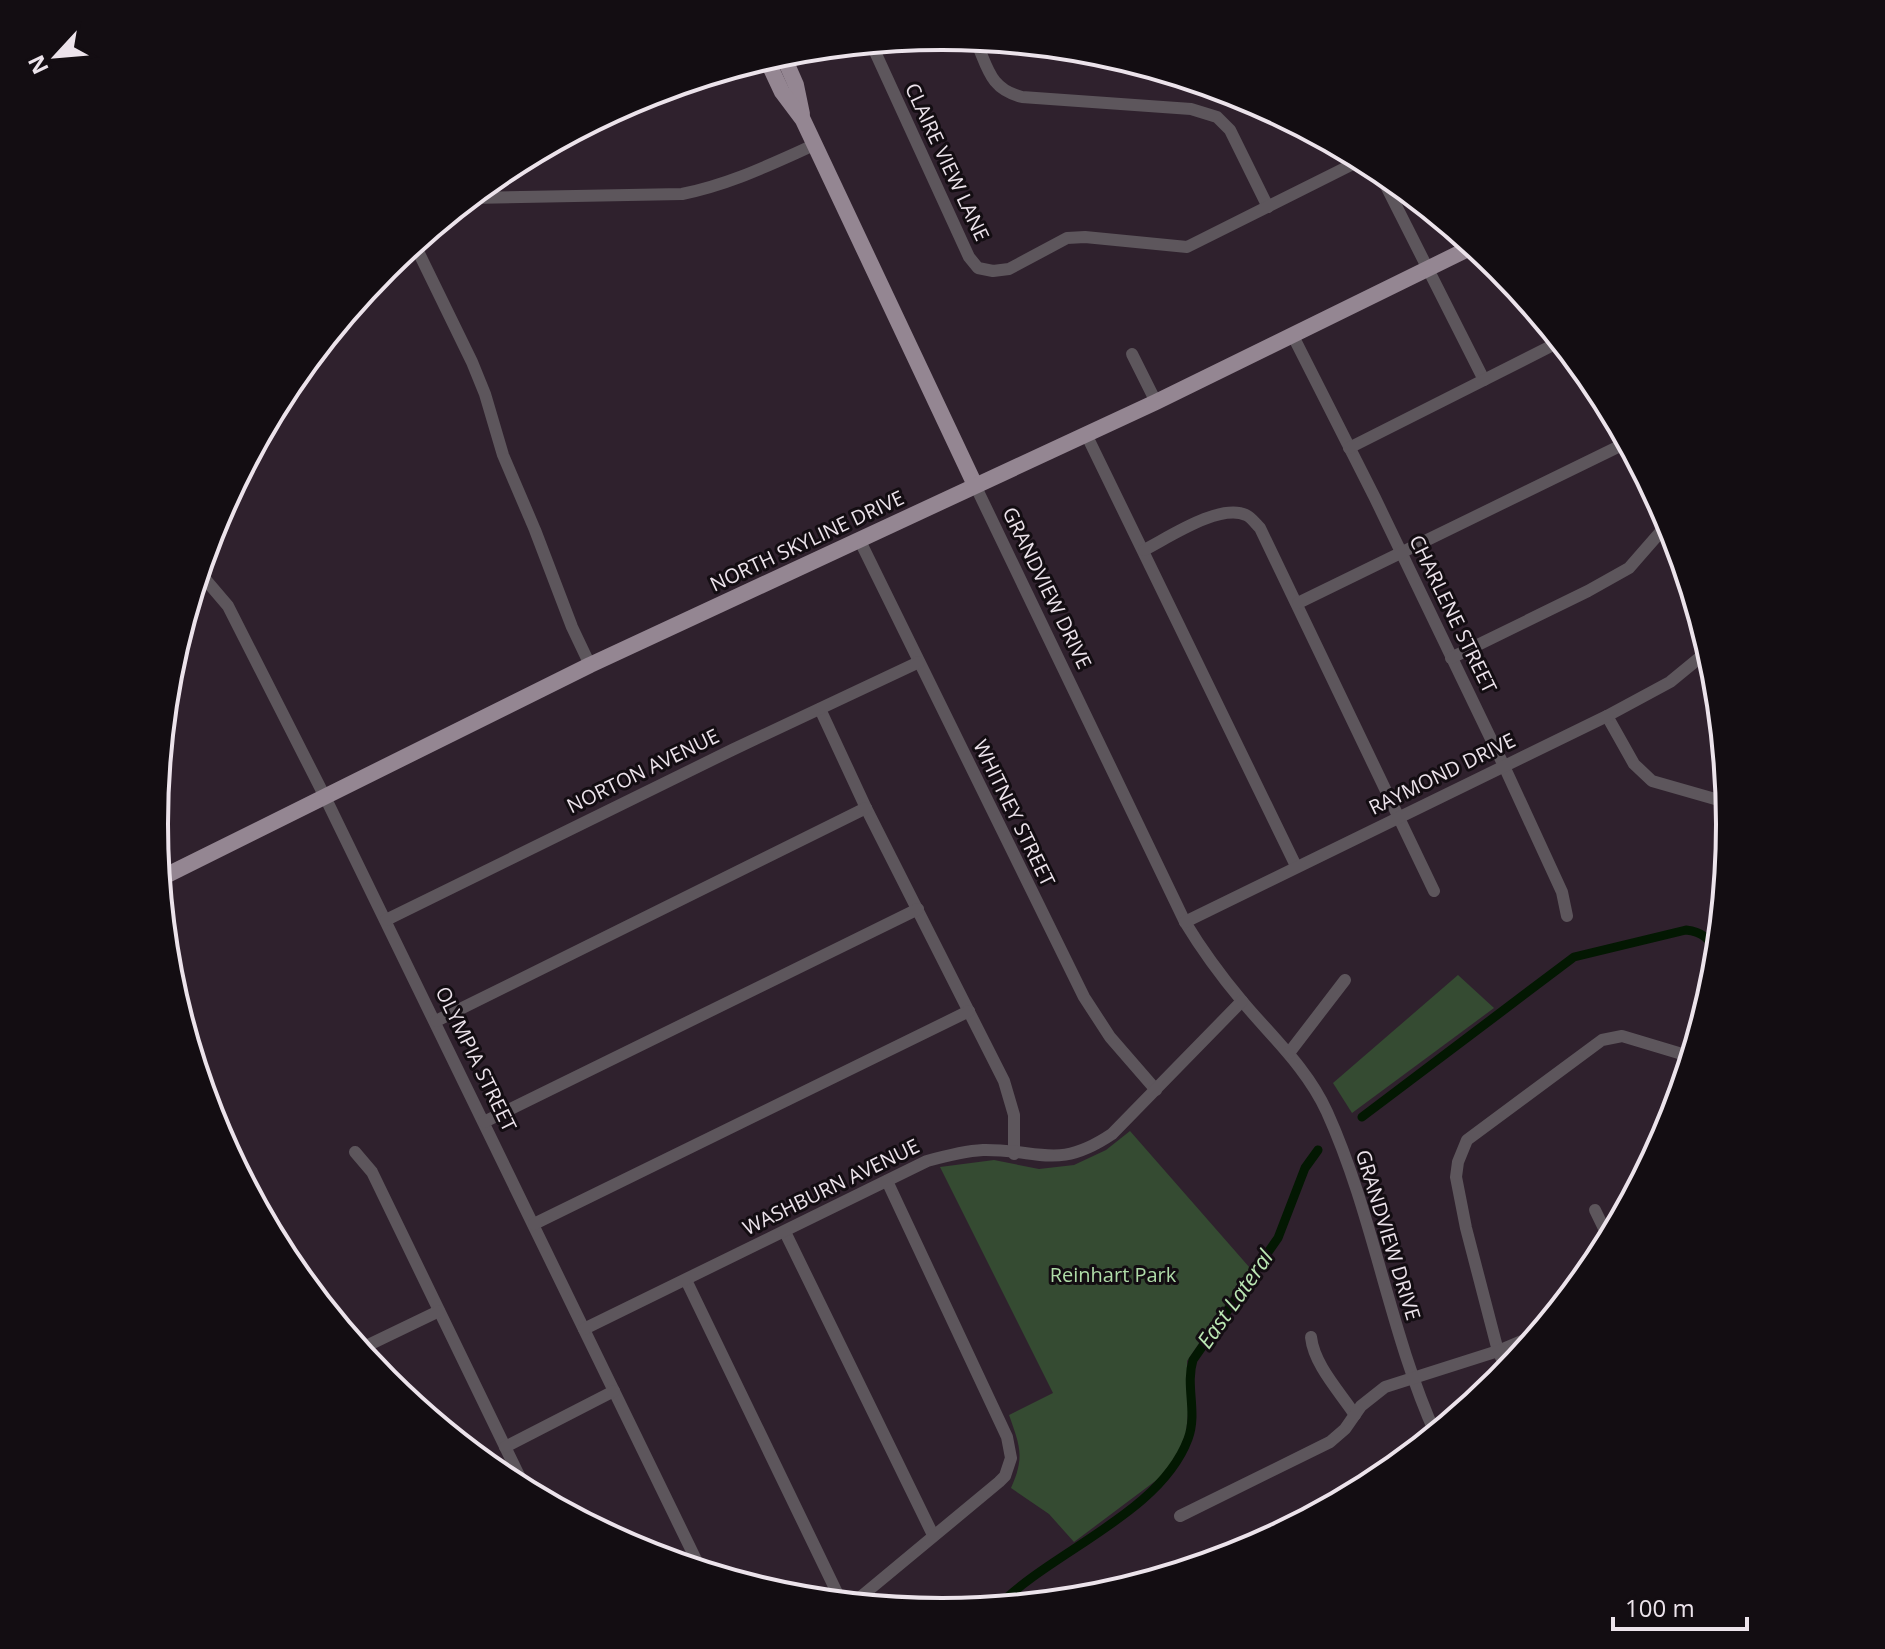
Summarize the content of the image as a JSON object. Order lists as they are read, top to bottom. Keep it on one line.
{"streets":{"main road":["NORTH SKYLINE DRIVE","GRANDVIEW DRIVE"],"street":["CLAIRE VIEW LANE","CHARLENE STREET","NORTON AVENUE","RAYMOND DRIVE","WHITNEY STREET","OLYMPIA STREET","WASHBURN AVENUE"]},"crossings":[["NORTH SKYLINE DRIVE","GRANDVIEW DRIVE"],["NORTH SKYLINE DRIVE","CHARLENE STREET"],["NORTH SKYLINE DRIVE","WHITNEY STREET"],["NORTH SKYLINE DRIVE","OLYMPIA STREET"],["GRANDVIEW DRIVE","RAYMOND DRIVE"],["GRANDVIEW DRIVE","WASHBURN AVENUE"],["CHARLENE STREET","RAYMOND DRIVE"],["NORTON AVENUE","WHITNEY STREET"],["NORTON AVENUE","OLYMPIA STREET"],["WHITNEY STREET","WASHBURN AVENUE"],["OLYMPIA STREET","WASHBURN AVENUE"]],"water":["East Lateral"],"parks":["Reinhart Park"],"scale_bar":"100 m","north":"bottom left"}
